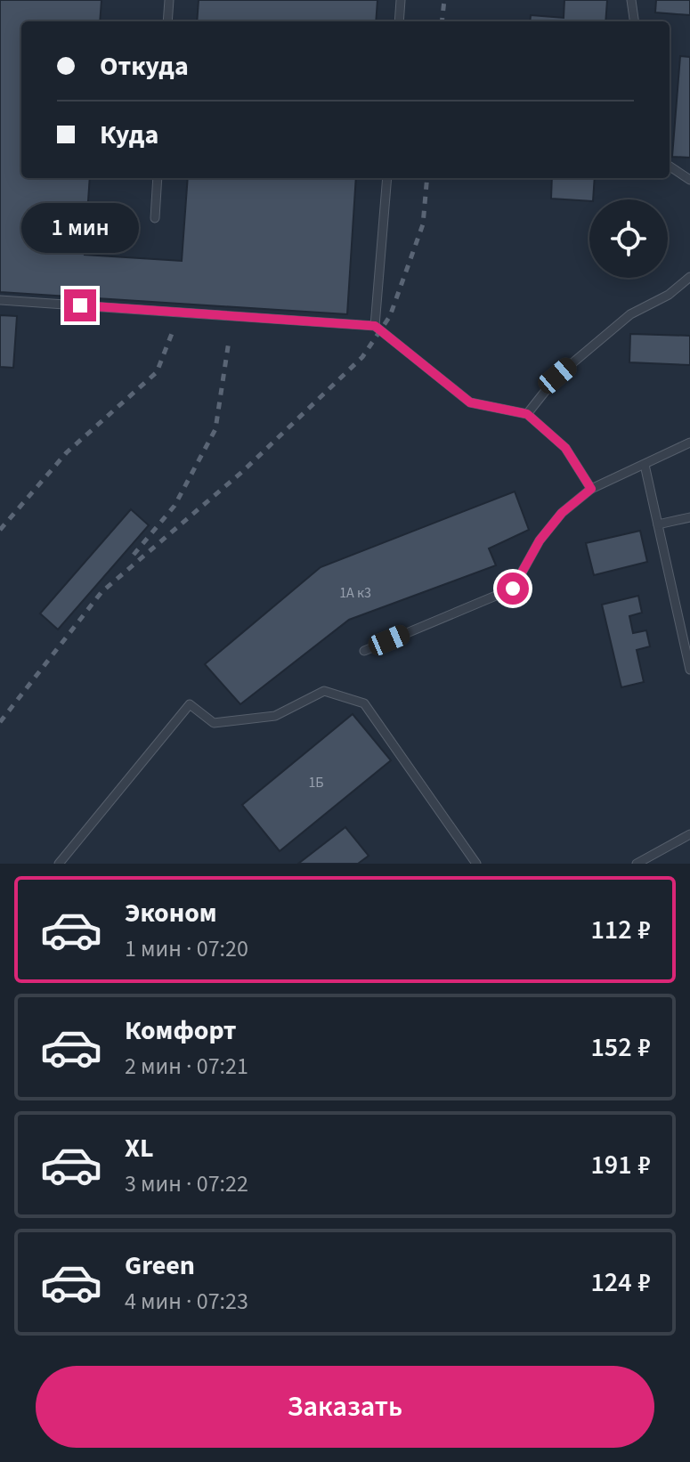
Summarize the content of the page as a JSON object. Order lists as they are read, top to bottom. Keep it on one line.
{"house_numbers":["1А к3","1Б"],"page":{"banner":["Откуда","Куда"],"bubble":"1 мин","list":[{"name":"Эконом","note":"1 мин · 07:20","value":"112 ₽"},{"name":"Комфорт","note":"2 мин · 07:21","value":"152 ₽"},{"name":"XL","note":"3 мин · 07:22","value":"191 ₽"},{"name":"Green","note":"4 мин · 07:23","value":"124 ₽"}],"buttons":"Заказать"}}
